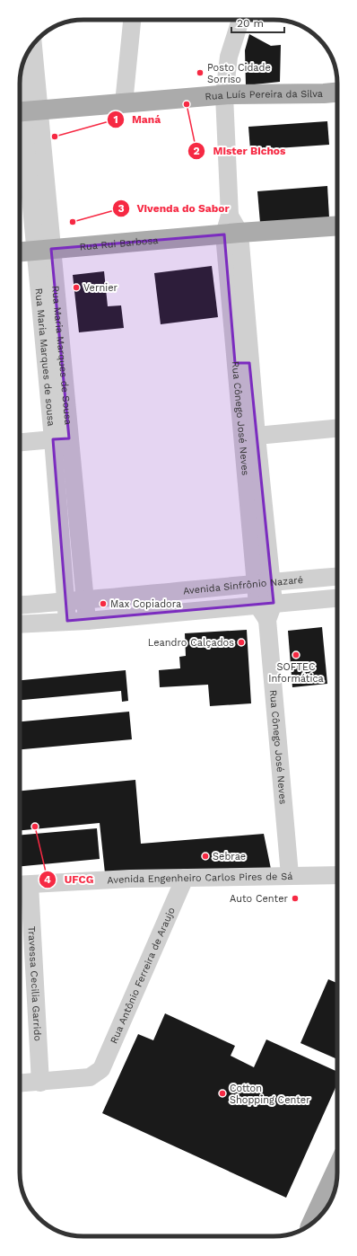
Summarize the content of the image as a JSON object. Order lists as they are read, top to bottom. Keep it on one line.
{"streets":{"main road":["Rua Luís Pereira da Silva","Rua Rui Barbosa"],"street":["Rua Maria Marques de Sousa","Rua Maria Marques de sousa","Rua Cônego José Neves","Avenida Sinfrônio Nazaré","Avenida Engenheiro Carlos Pires de Sá","Rua Antônio Ferreira de Araujo","Travessa Cecilia Garrido"]},"crossings":[["Rua Luís Pereira da Silva","Rua Cônego José Neves"],["Rua Rui Barbosa","Rua Maria Marques de Sousa"],["Rua Rui Barbosa","Rua Cônego José Neves"],["Rua Maria Marques de Sousa","Rua Maria Marques de sousa"],["Rua Maria Marques de Sousa","Avenida Sinfrônio Nazaré"],["Rua Maria Marques de sousa","Avenida Sinfrônio Nazaré"],["Rua Cônego José Neves","Avenida Sinfrônio Nazaré"],["Rua Cônego José Neves","Avenida Engenheiro Carlos Pires de Sá"],["Avenida Engenheiro Carlos Pires de Sá","Rua Antônio Ferreira de Araujo"],["Avenida Engenheiro Carlos Pires de Sá","Travessa Cecilia Garrido"],["Rua Antônio Ferreira de Araujo","Travessa Cecilia Garrido"]],"places":["Posto Cidade Sorriso","Mister Bichos","Maná","Vivenda do Sabor","Vernier","Max Copiadora","Leandro Calçados","SOFTEC Informática","UFCG","Sebrae","Auto Center","Cotton Shopping Center"],"scale_bar":"20 m"}
